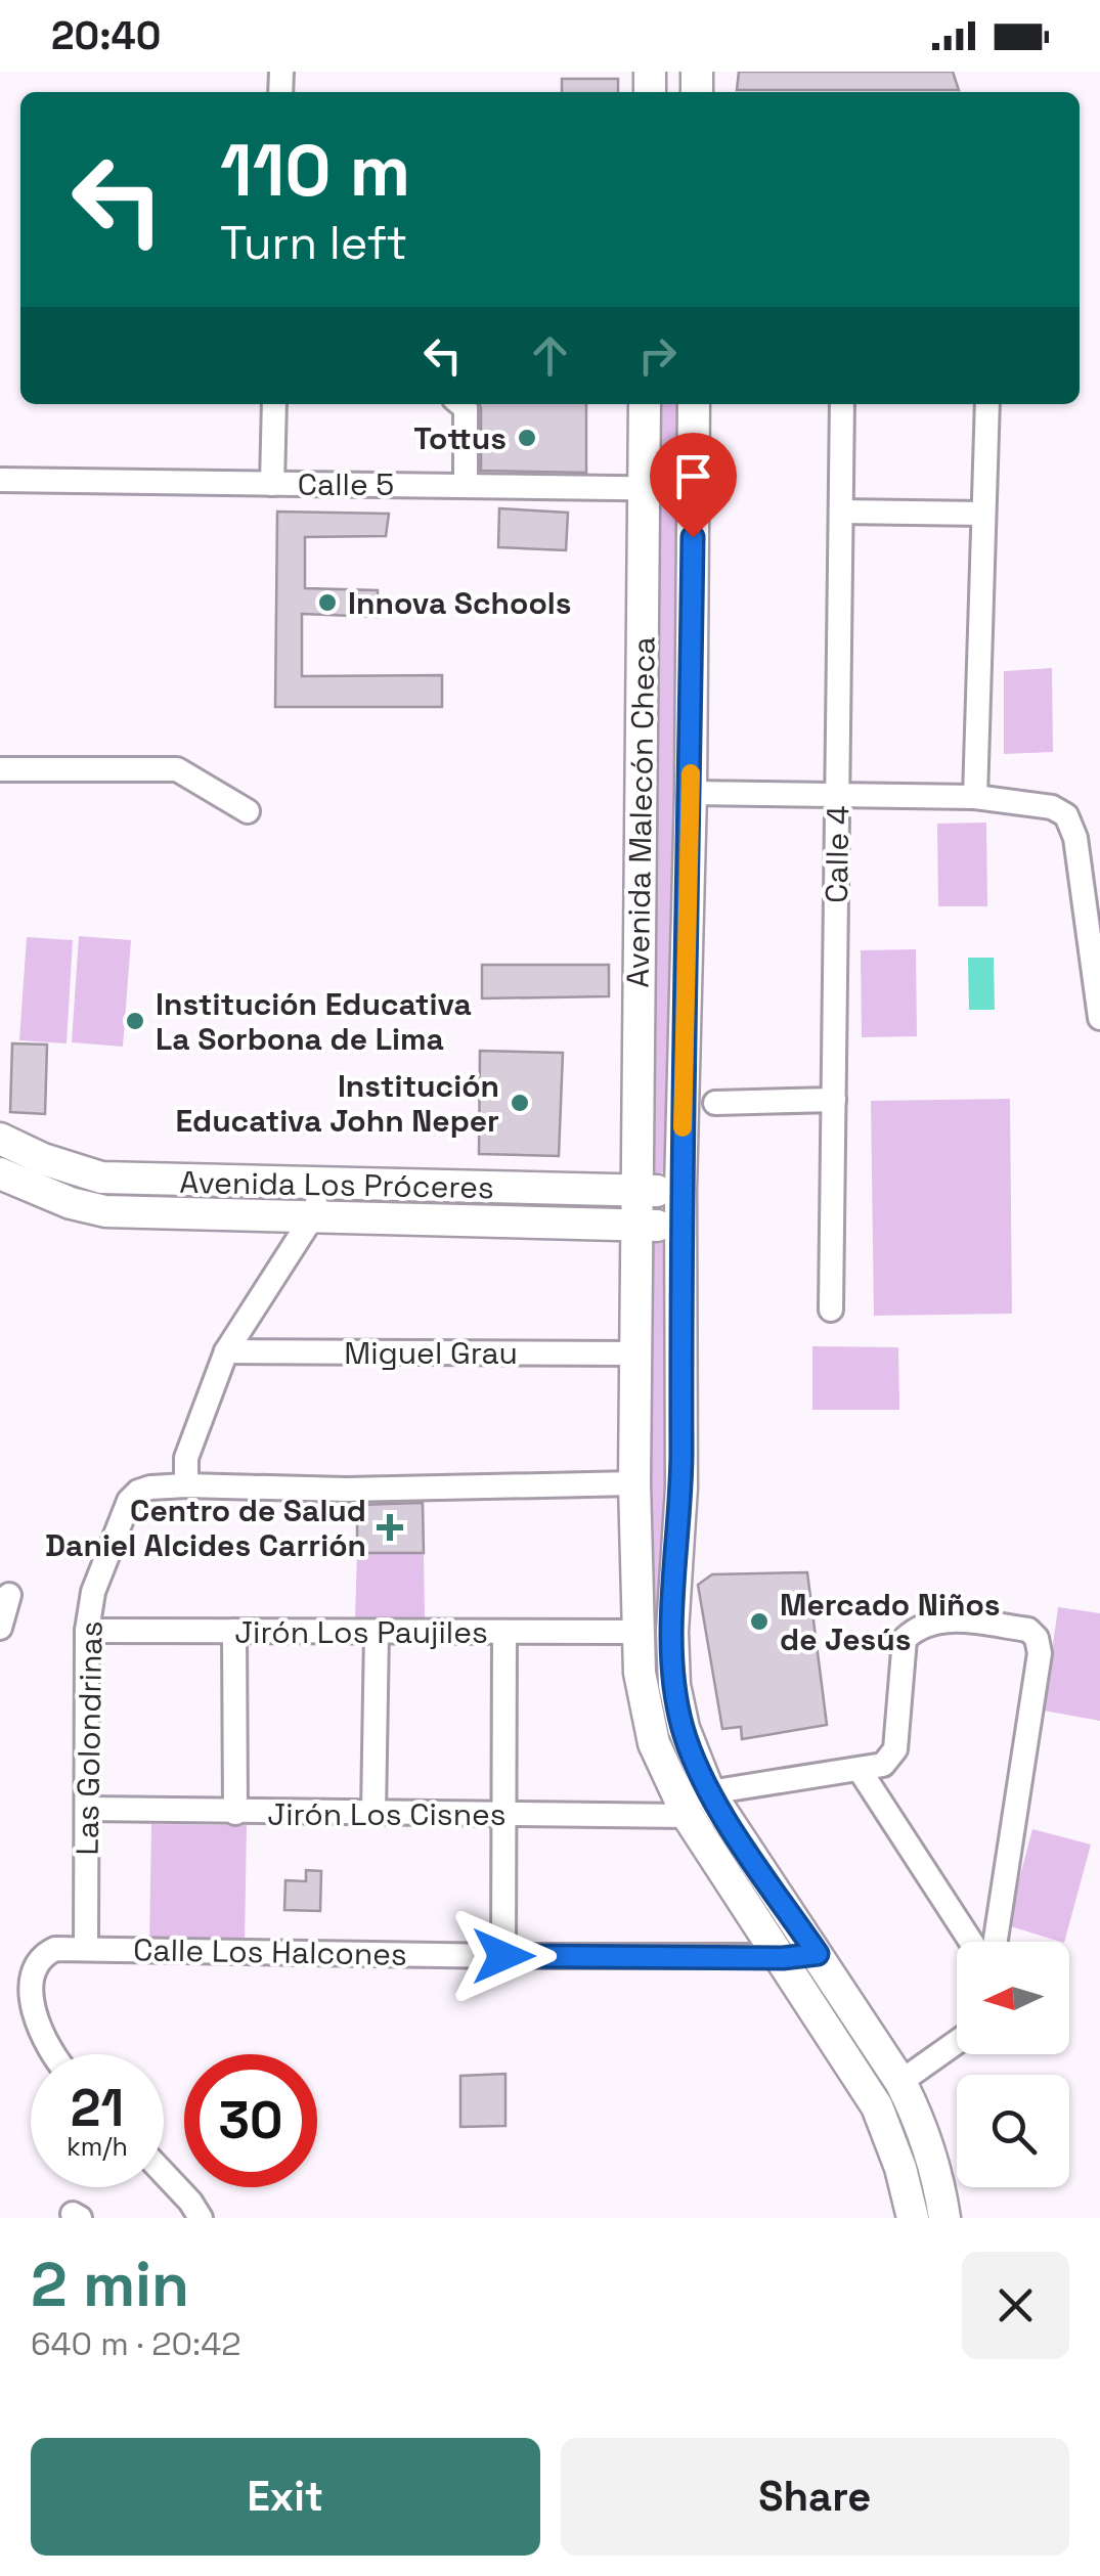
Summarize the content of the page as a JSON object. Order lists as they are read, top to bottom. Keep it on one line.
{"streets":{"main road":["Avenida Malecón Checa","Avenida Los Próceres"],"street":["Calle 5","Calle 4","Miguel Grau","Jirón Los Paujiles","Las Golondrinas","Jirón Los Cisnes","Calle Los Halcones"]},"crossings":[["Calle 5","Avenida Malecón Checa"],["Avenida Malecón Checa","Avenida Los Próceres"],["Avenida Malecón Checa","Miguel Grau"],["Avenida Malecón Checa","Jirón Los Paujiles"],["Avenida Malecón Checa","Jirón Los Cisnes"],["Jirón Los Paujiles","Las Golondrinas"],["Las Golondrinas","Jirón Los Cisnes"],["Las Golondrinas","Calle Los Halcones"]],"places":{"other":["Tottus","Innova Schools","Institución Educativa La Sorbona de Lima","Institución Educativa John Neper","Mercado Niños de Jesús"],"health":["Centro de Salud Daniel Alcides Carrión"]},"north":"left","page":{"status":"20:40","turn":["110 m","Turn left"],"speed":"21 km/h","limit":"30","heading":["2 min","640 m · 20:42"],"buttons":["Exit","Share"]}}
